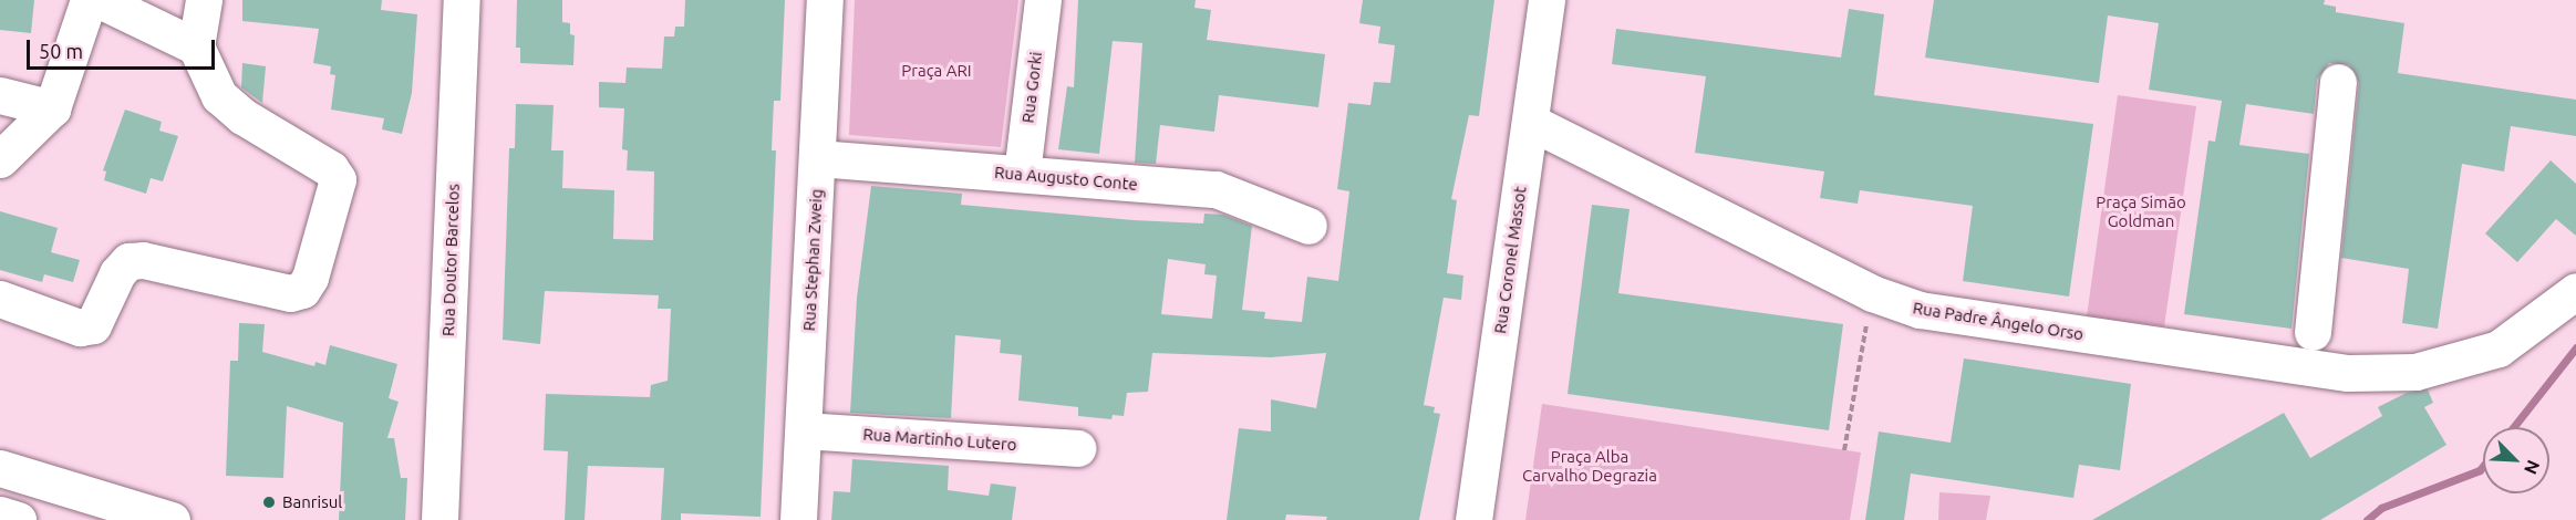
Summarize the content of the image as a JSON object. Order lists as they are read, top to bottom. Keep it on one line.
{"streets":{"street":["Rua Gorki","Rua Augusto Conte","Rua Doutor Barcelos","Rua Stephan Zweig","Rua Coronel Massot","Rua Padre Ângelo Orso","Rua Martinho Lutero"]},"crossings":[["Rua Gorki","Rua Augusto Conte"],["Rua Augusto Conte","Rua Stephan Zweig"],["Rua Stephan Zweig","Rua Martinho Lutero"],["Rua Coronel Massot","Rua Padre Ângelo Orso"]],"parks":["Praça ARI","Praça Simão Goldman","Praça Alba Carvalho Degrazia"],"places":["Banrisul"],"scale_bar":"50 m","north":"bottom right"}
